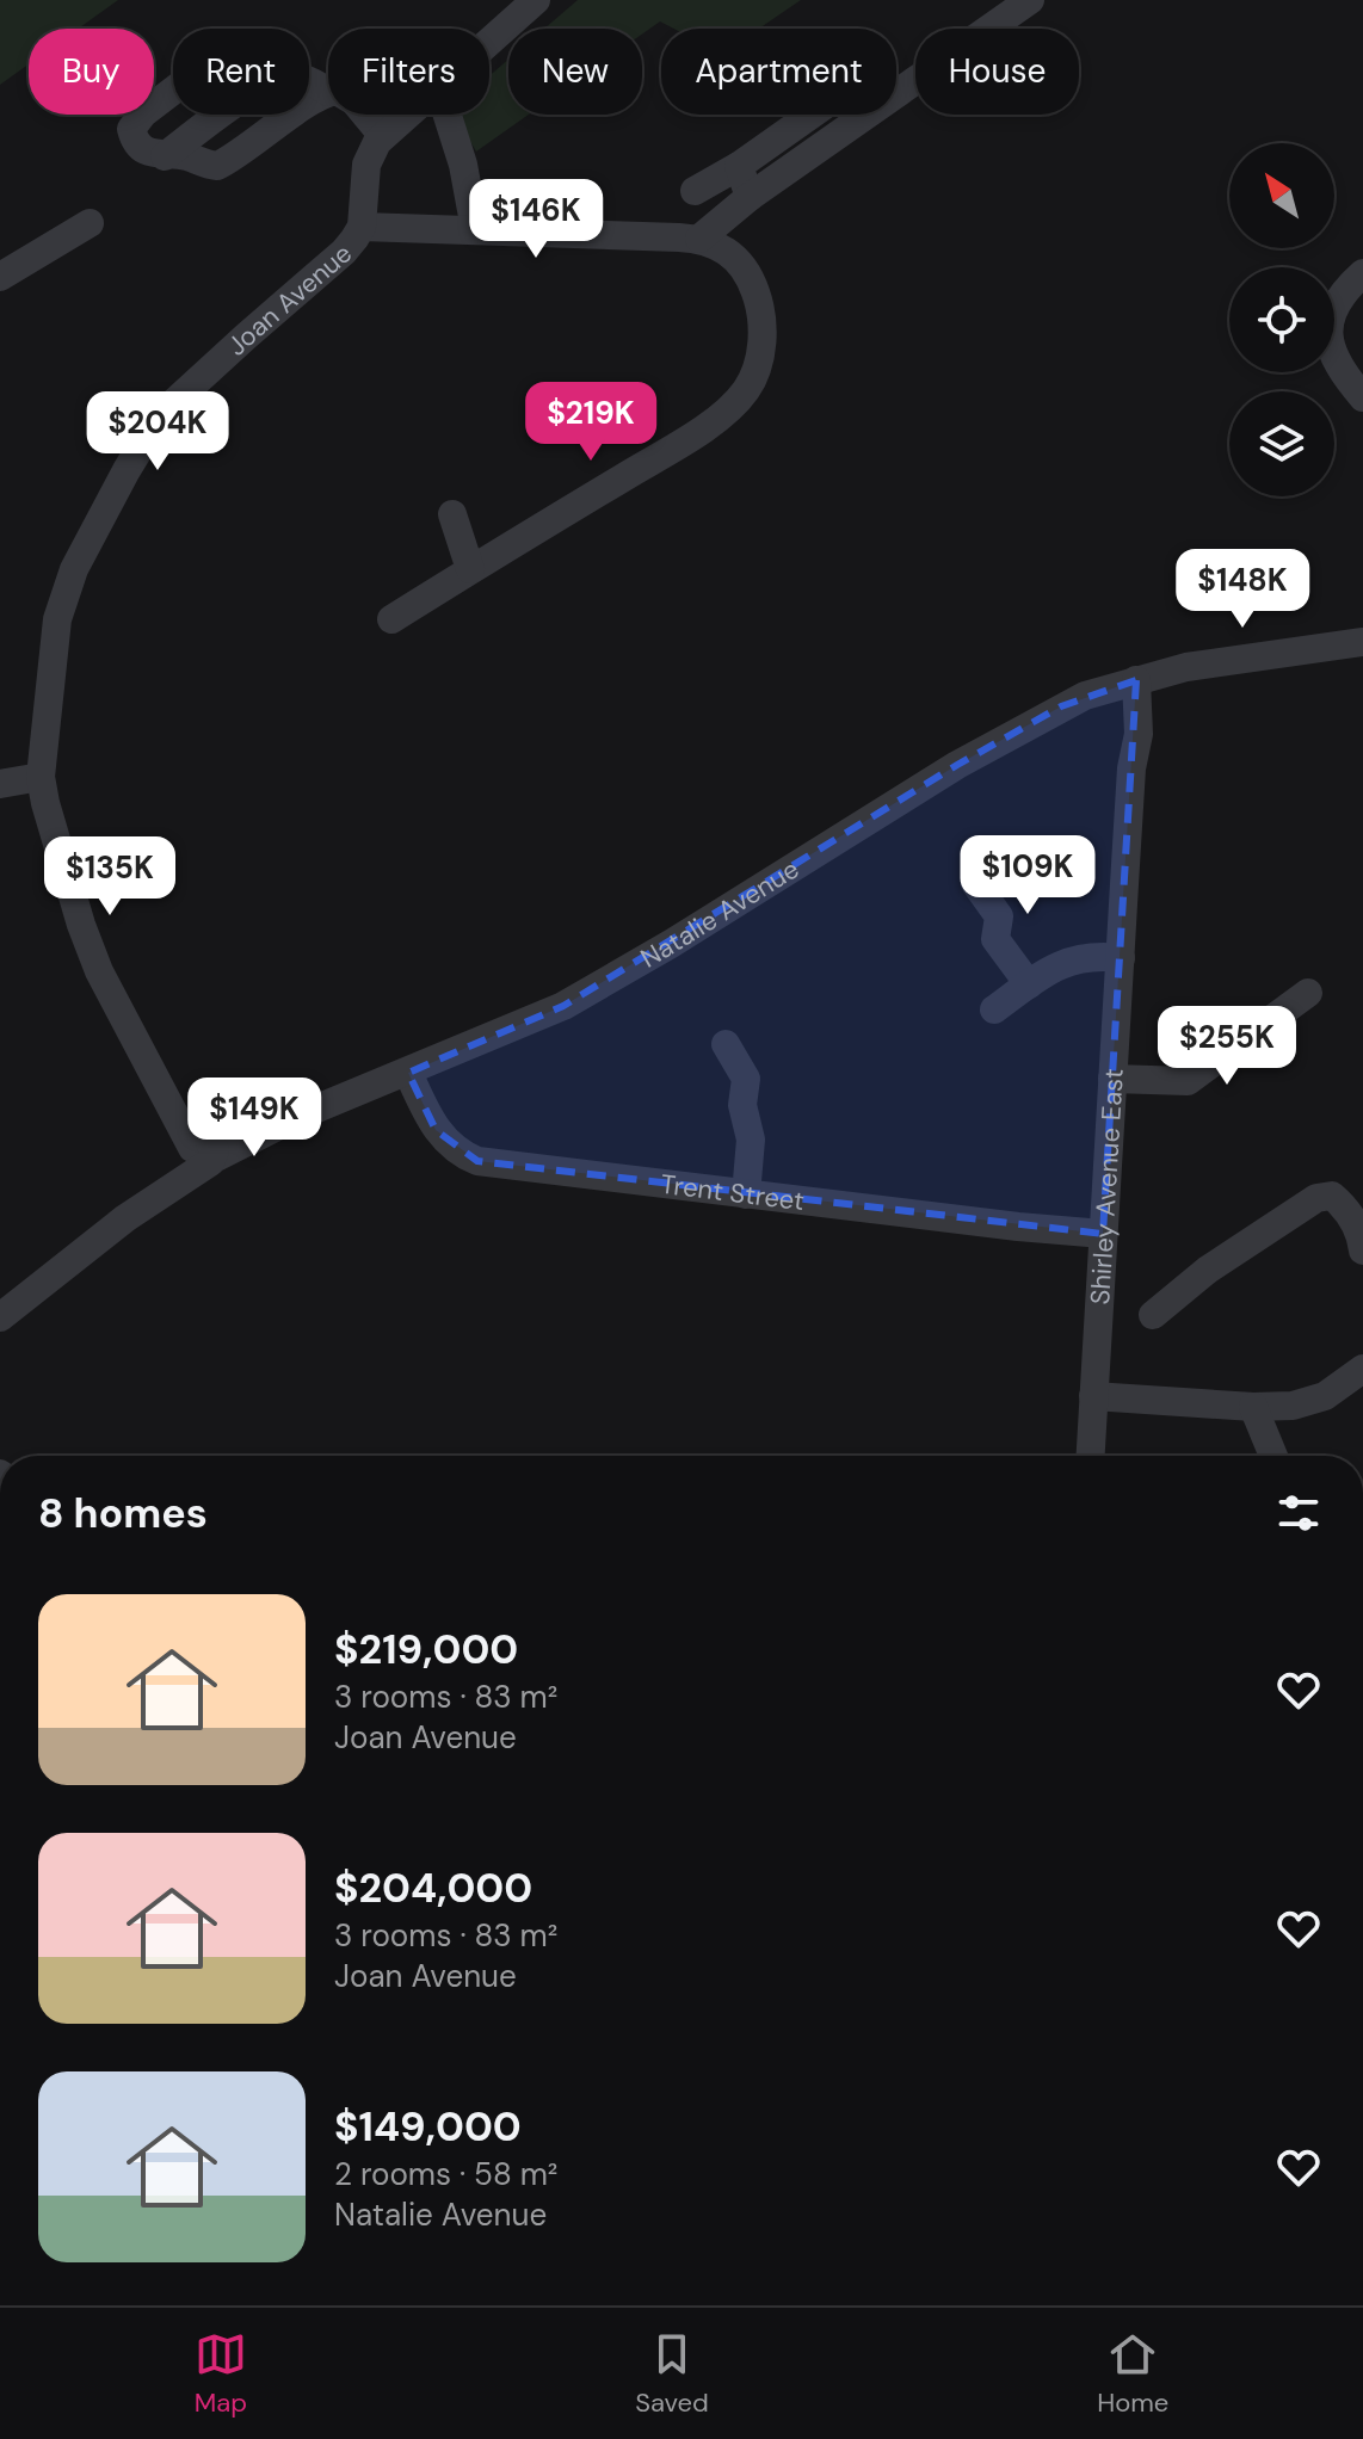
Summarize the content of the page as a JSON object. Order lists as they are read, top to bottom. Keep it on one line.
{"streets":{"street":["Joan Avenue","Natalie Avenue","Shirley Avenue East","Trent Street"]},"crossings":[["Joan Avenue","Natalie Avenue"],["Natalie Avenue","Shirley Avenue East"],["Natalie Avenue","Trent Street"],["Shirley Avenue East","Trent Street"]],"north":"top left","page":{"chip":["Buy","Rent","Filters","New","Apartment","House"],"price":["$146K","$219K","$204K","$148K","$109K","$135K","$255K","$149K"],"heading":"8 homes","list":[{"name":"$219,000","note":"3 rooms · 83 m² · Joan Avenue"},{"name":"$204,000","note":"3 rooms · 83 m² · Joan Avenue"},{"name":"$149,000","note":"2 rooms · 58 m² · Natalie Avenue"}],"tabs":["Map","Saved","Home"]}}
